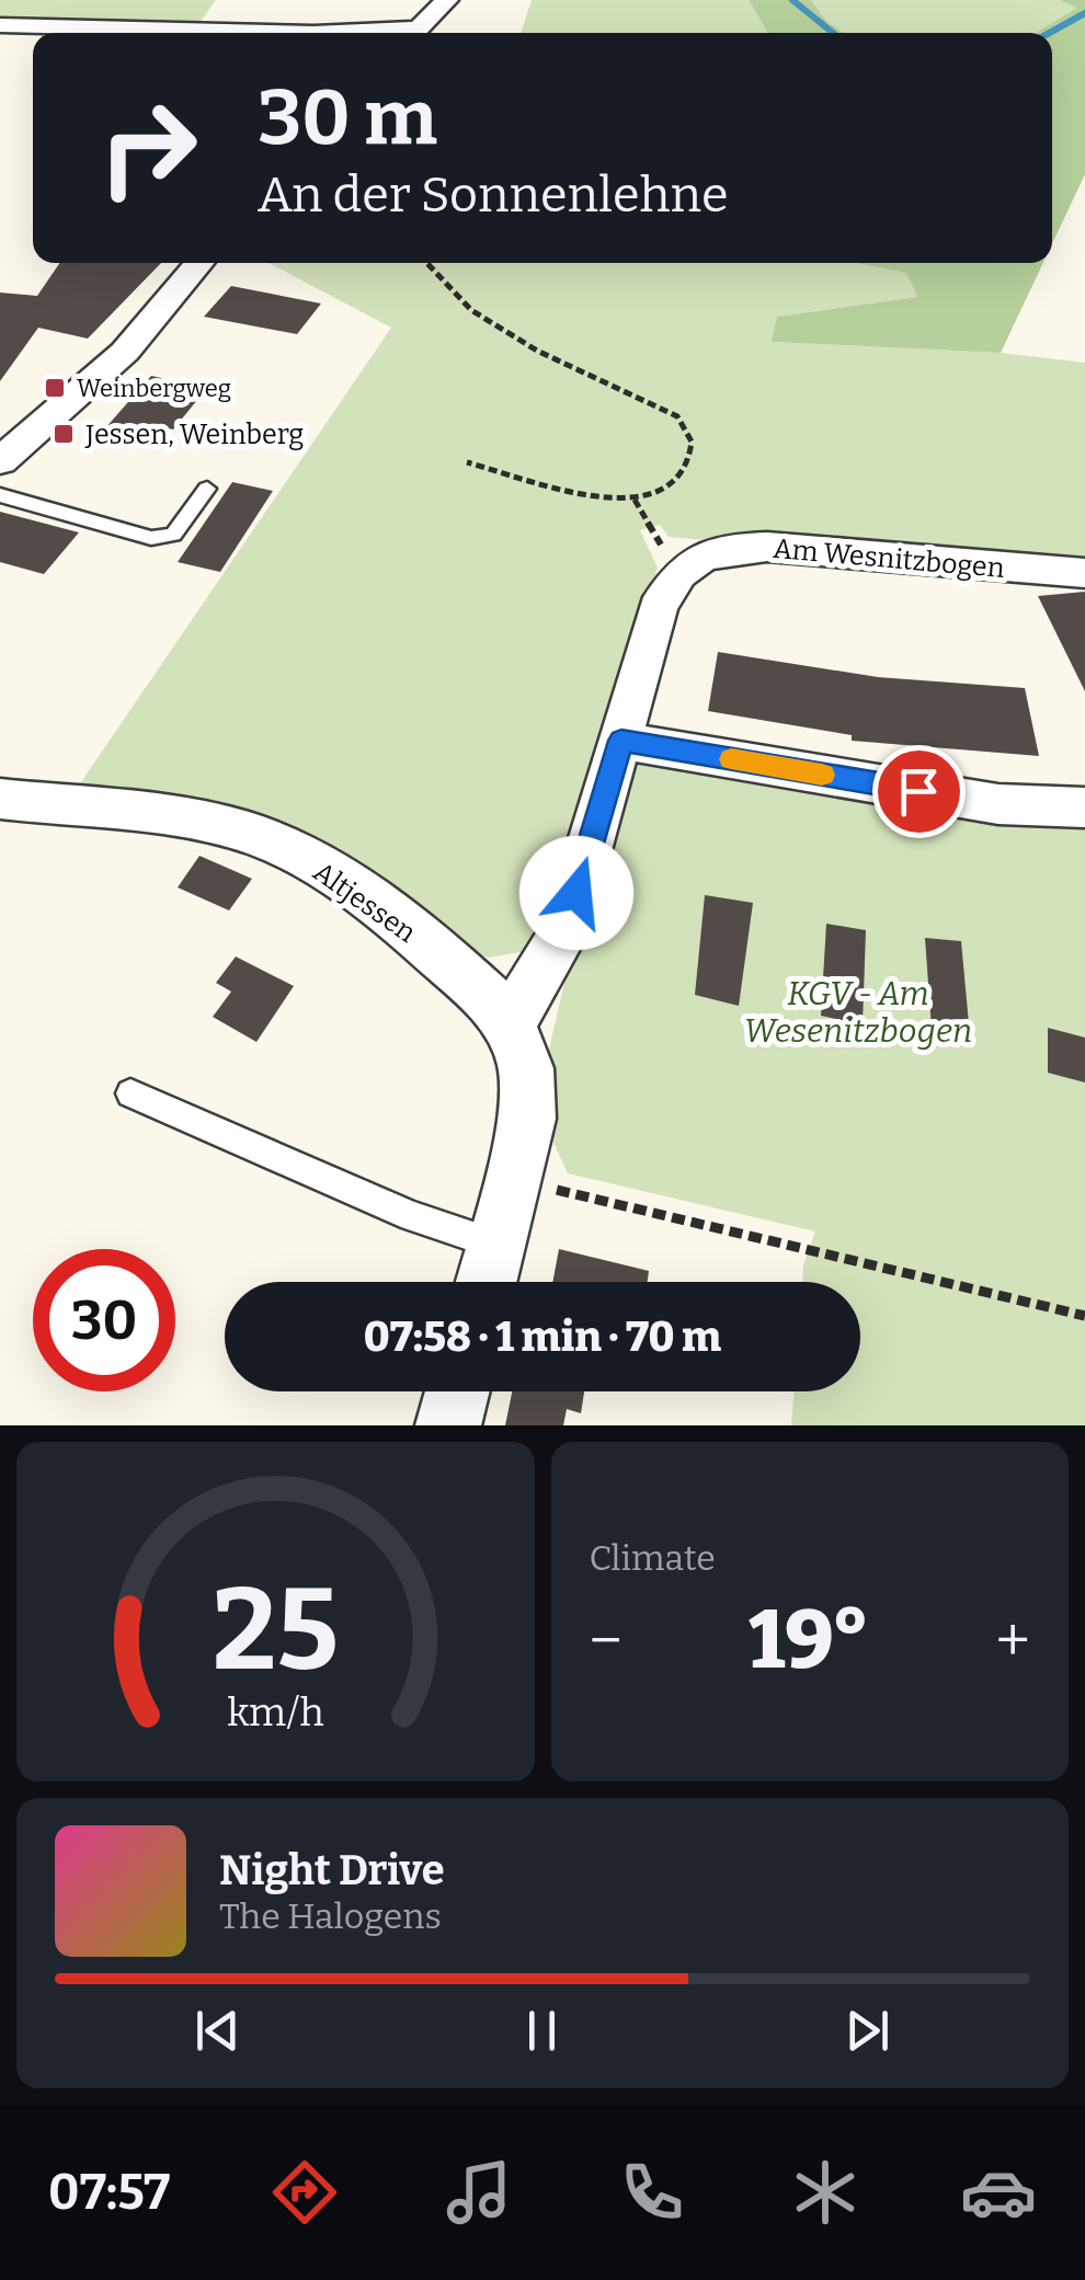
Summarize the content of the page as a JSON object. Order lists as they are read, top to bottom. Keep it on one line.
{"streets":{"street":["Am Wesnitzbogen","Altjessen"]},"parks":["KGV - Am Wesenitzbogen"],"places":{"transit":["Weinbergweg","Jessen, Weinberg"]},"page":{"turn":["30 m","An der Sonnenlehne"],"limit":"30","trip":"07:58 · 1 min · 70 m","tile":"Climate","heat":["−","19°","+"],"song":["Night Drive","The Halogens"],"tabs":"07:57","gauge":["25","km/h"]}}
